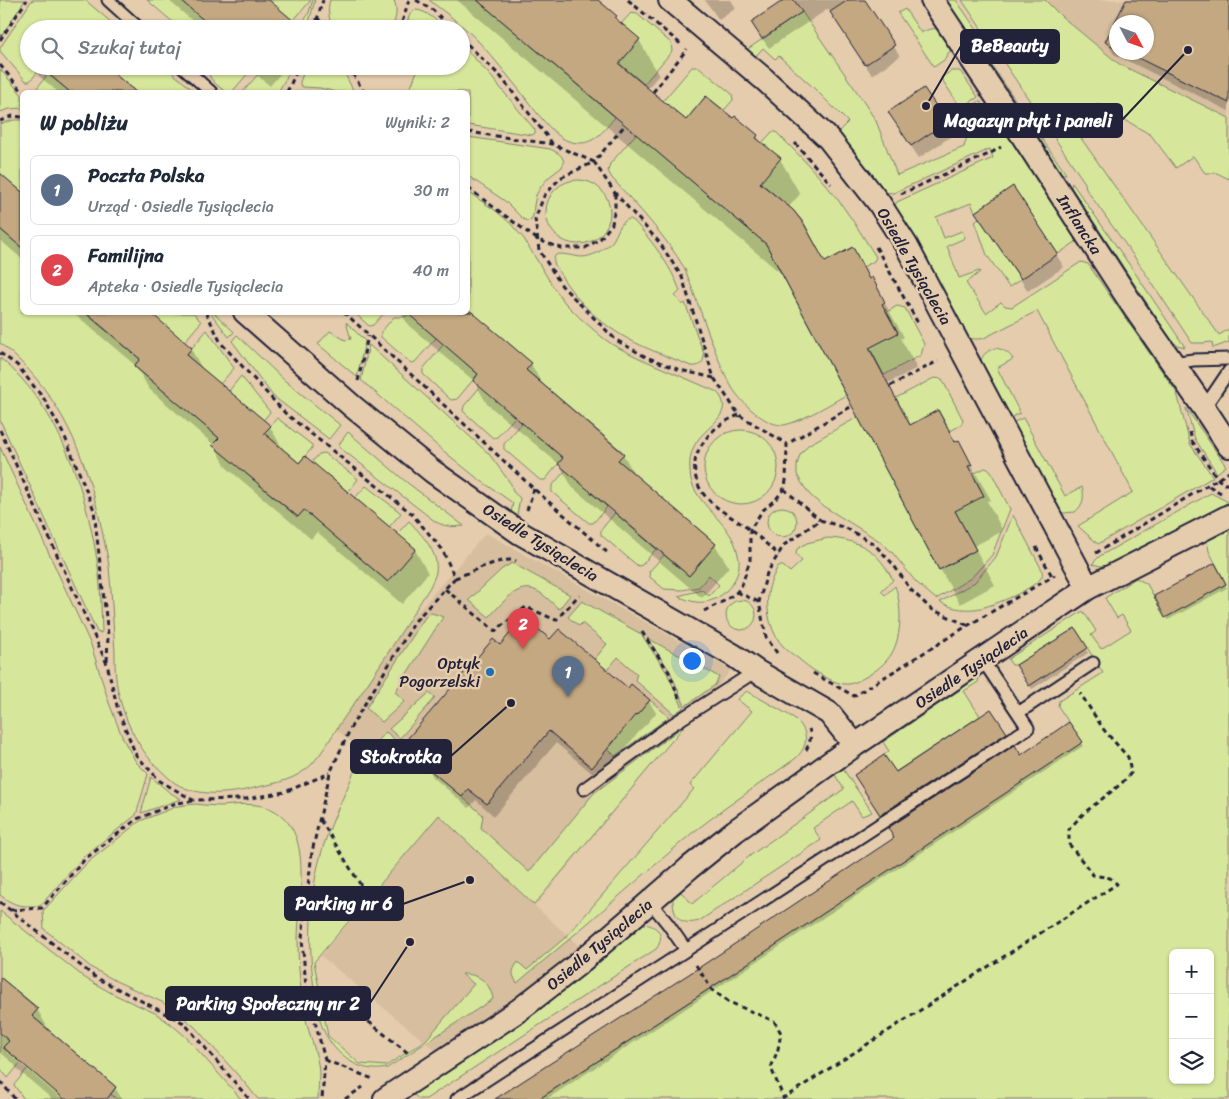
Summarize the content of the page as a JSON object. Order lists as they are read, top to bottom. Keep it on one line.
{"streets":{"street":["Inflancka","Osiedle Tysiąclecia"]},"places":["Magazyn płyt i paneli","BeBeauty","Optyk Pogorzelski","Stokrotka","Parking nr 6","Parking Społeczny nr 2"],"north":"bottom right","page":{"search":"Szukaj tutaj","heading":["W pobliżu","Wyniki: 2"],"list":[{"mark":"1","name":"Poczta Polska","note":"Urząd · Osiedle Tysiąclecia","value":"30 m"},{"mark":"2","name":"Familijna","note":"Apteka · Osiedle Tysiąclecia","value":"40 m"}],"pins":["2","1"],"map_buttons":["+","−"]}}
